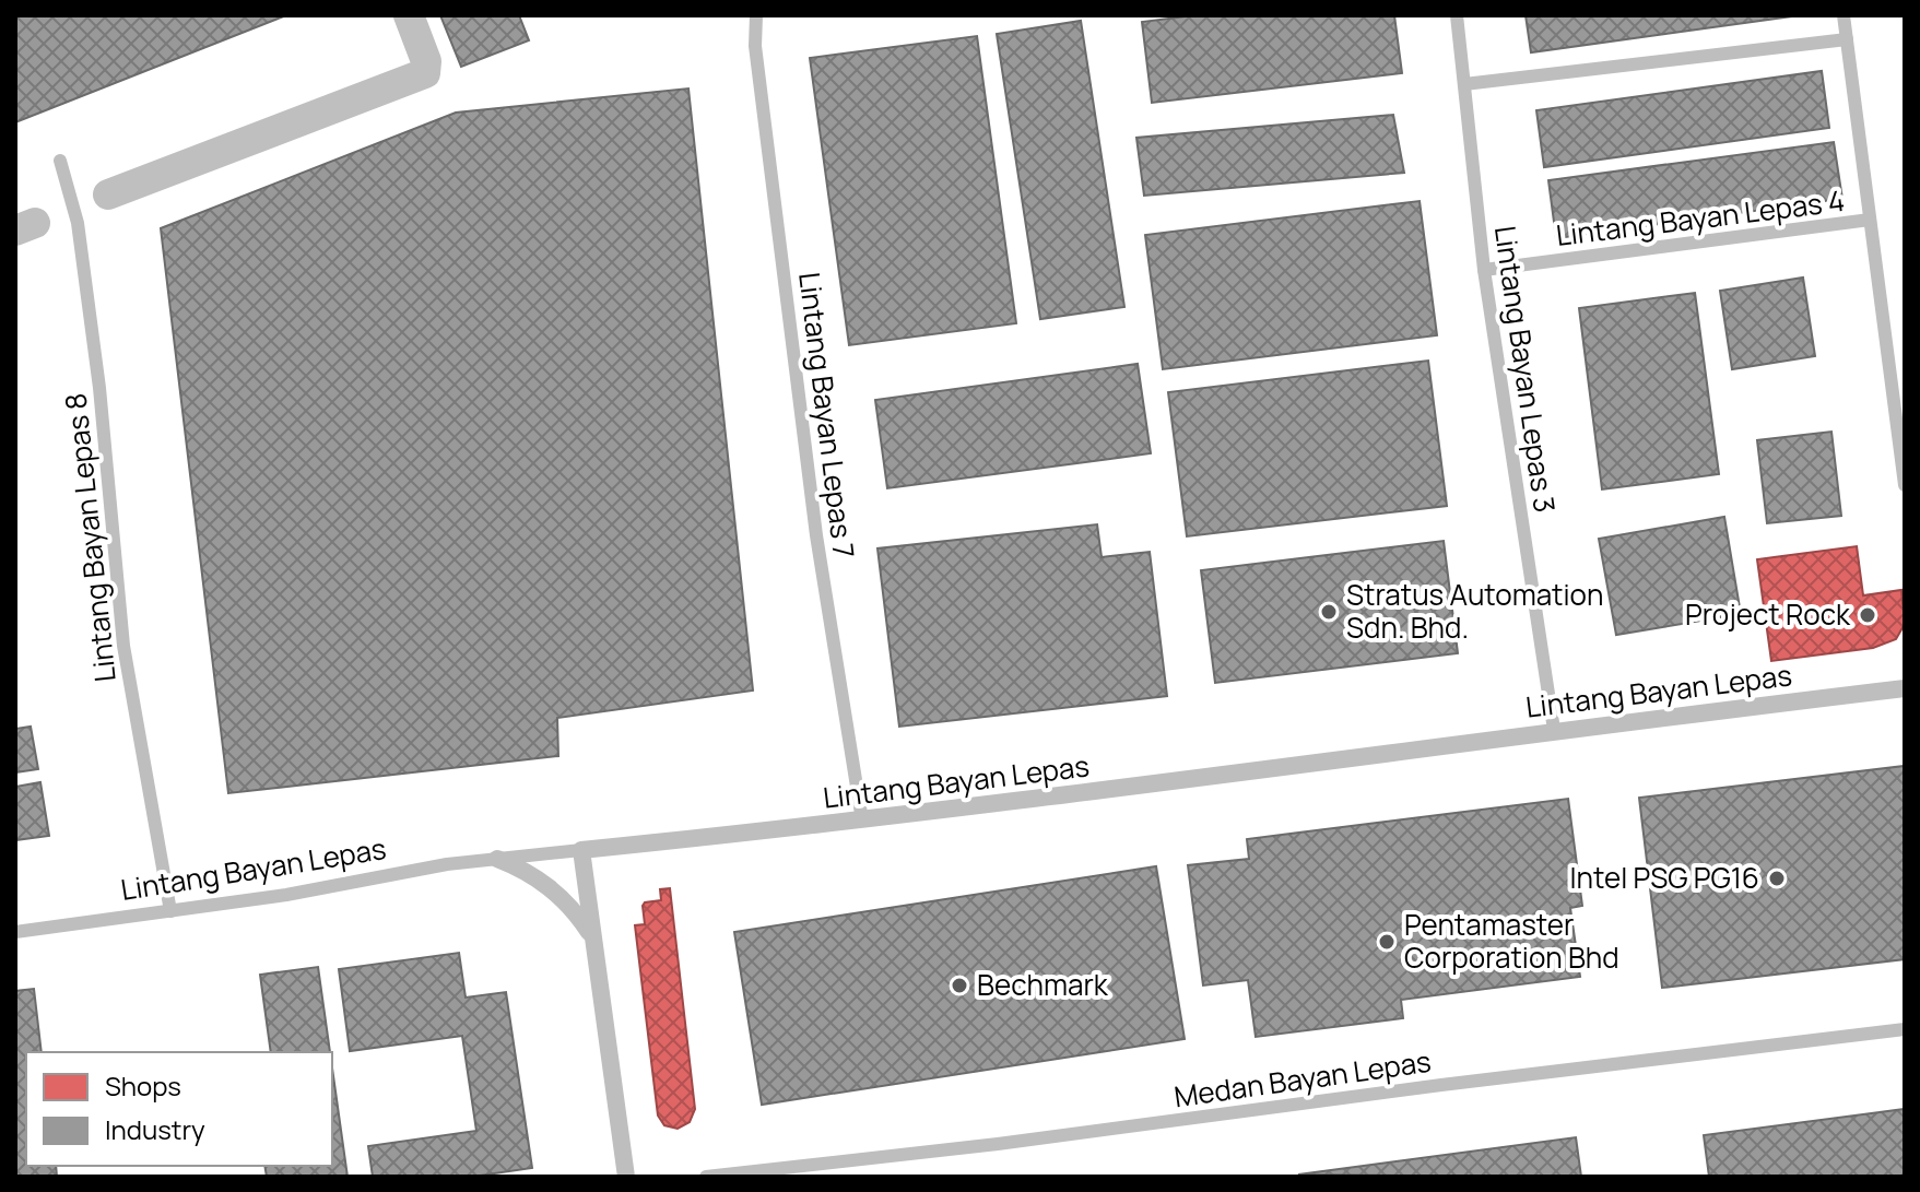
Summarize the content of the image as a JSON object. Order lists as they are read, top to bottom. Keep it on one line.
{"streets":{"street":["Lintang Bayan Lepas 4","Lintang Bayan Lepas 3","Lintang Bayan Lepas 7","Lintang Bayan Lepas 8","Lintang Bayan Lepas","Medan Bayan Lepas"]},"crossings":[["Lintang Bayan Lepas 4","Lintang Bayan Lepas 3"],["Lintang Bayan Lepas 3","Lintang Bayan Lepas"],["Lintang Bayan Lepas 7","Lintang Bayan Lepas"],["Lintang Bayan Lepas 8","Lintang Bayan Lepas"]],"places":["Stratus Automation Sdn. Bhd.","Project Rock","Intel PSG PG16","Pentamaster Corporation Bhd","Bechmark"],"legend":["Shops","Industry"]}
